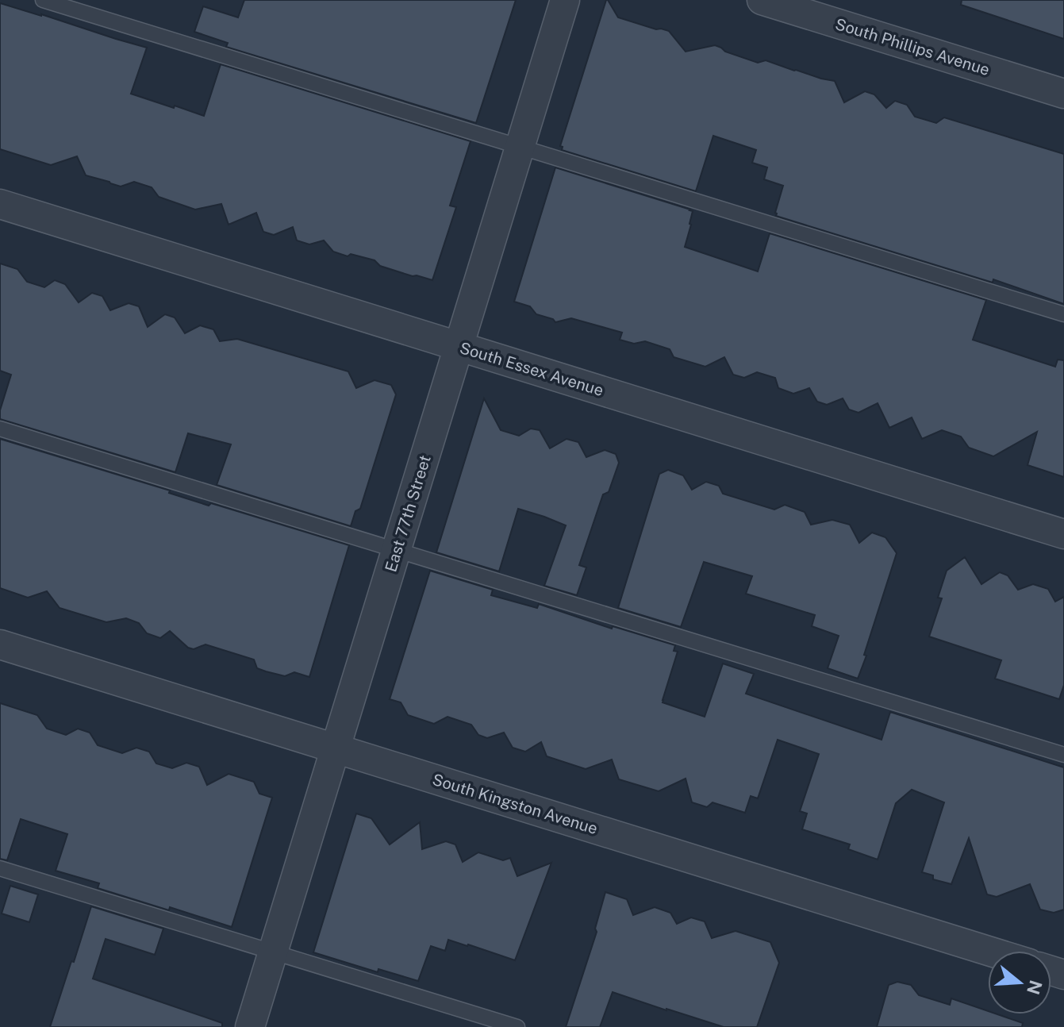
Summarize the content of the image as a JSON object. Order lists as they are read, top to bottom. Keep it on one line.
{"streets":{"street":["South Phillips Avenue","South Essex Avenue","East 77th Street","South Kingston Avenue"]},"crossings":[["South Essex Avenue","East 77th Street"],["East 77th Street","South Kingston Avenue"]],"north":"right"}
